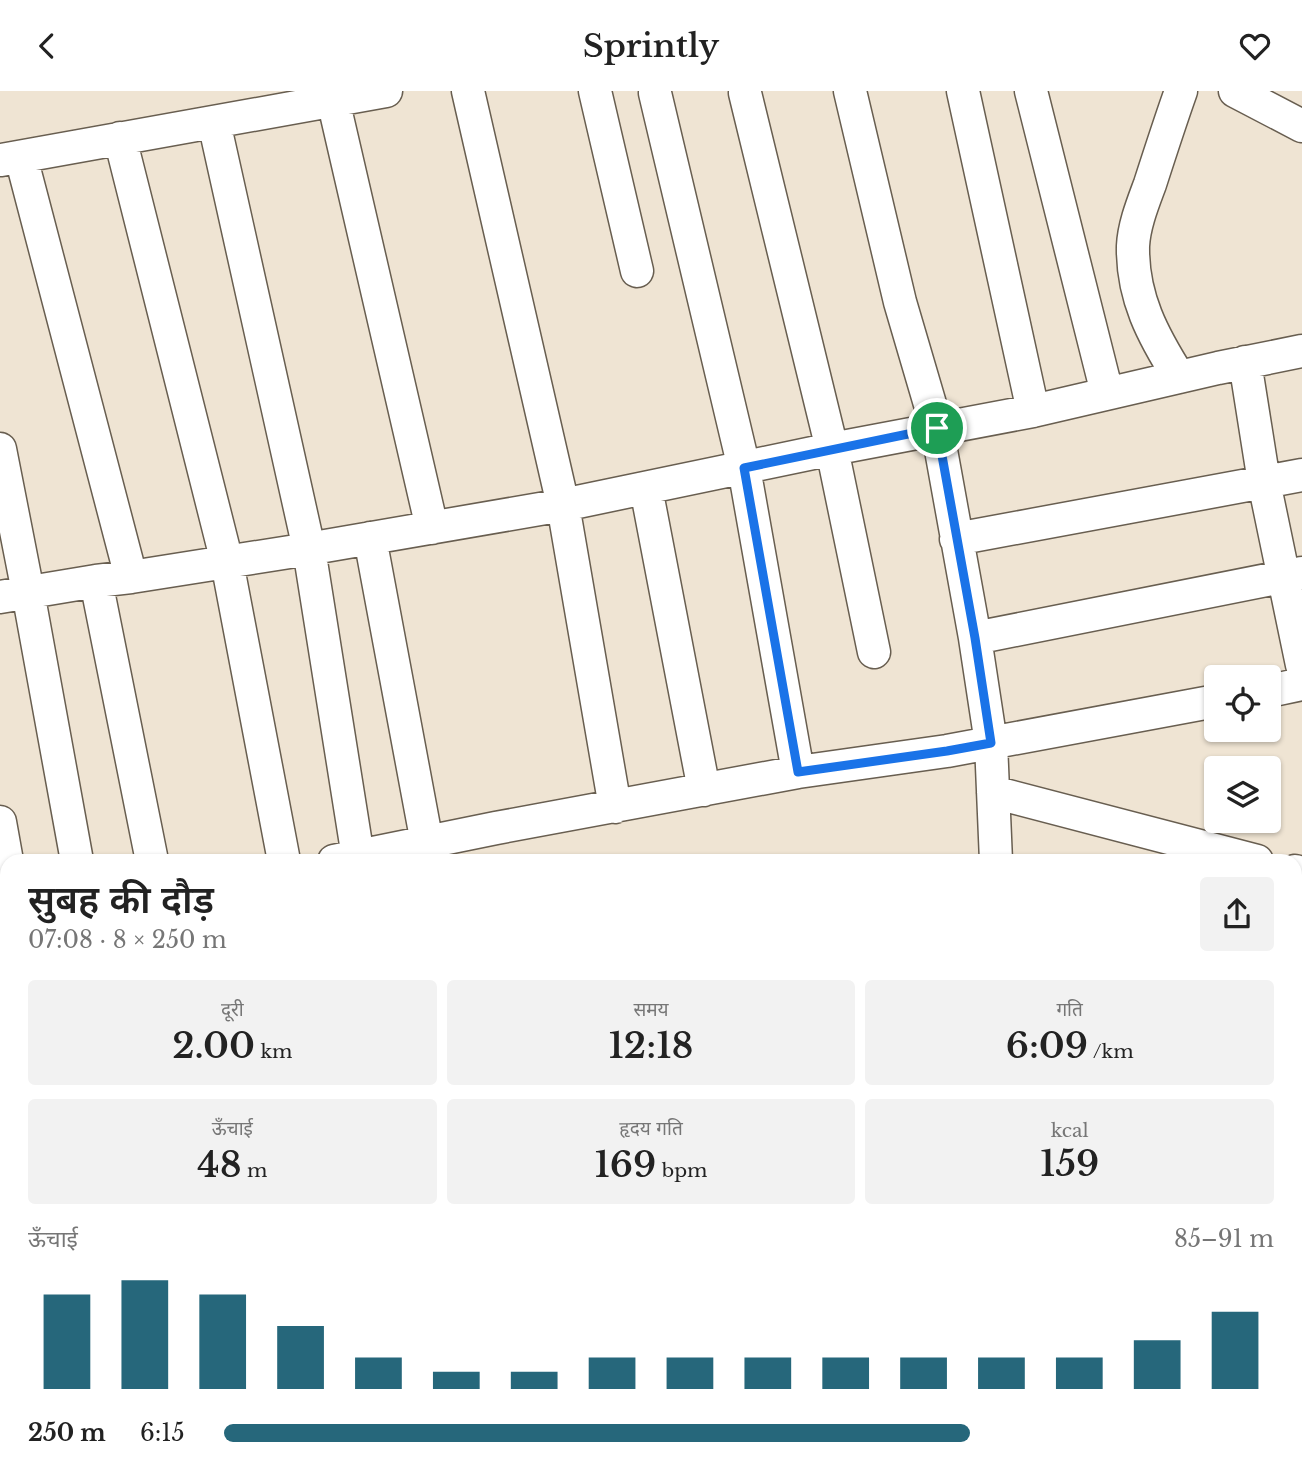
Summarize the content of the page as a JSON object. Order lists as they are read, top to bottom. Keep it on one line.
{"page":{"header":"Sprintly","heading":["सुबह की दौड़","07:08 · 8 × 250 m"],"stats":[["दूरी","2.00 km"],["समय","12:18"],["गति","6:09 /km"],["ऊँचाई","48 m"],["हृदय गति","169 bpm"],["kcal","159"]],"chart":["ऊँचाई","85–91 m"],"list":[{"name":"250 m","note":"6:15"}]}}
